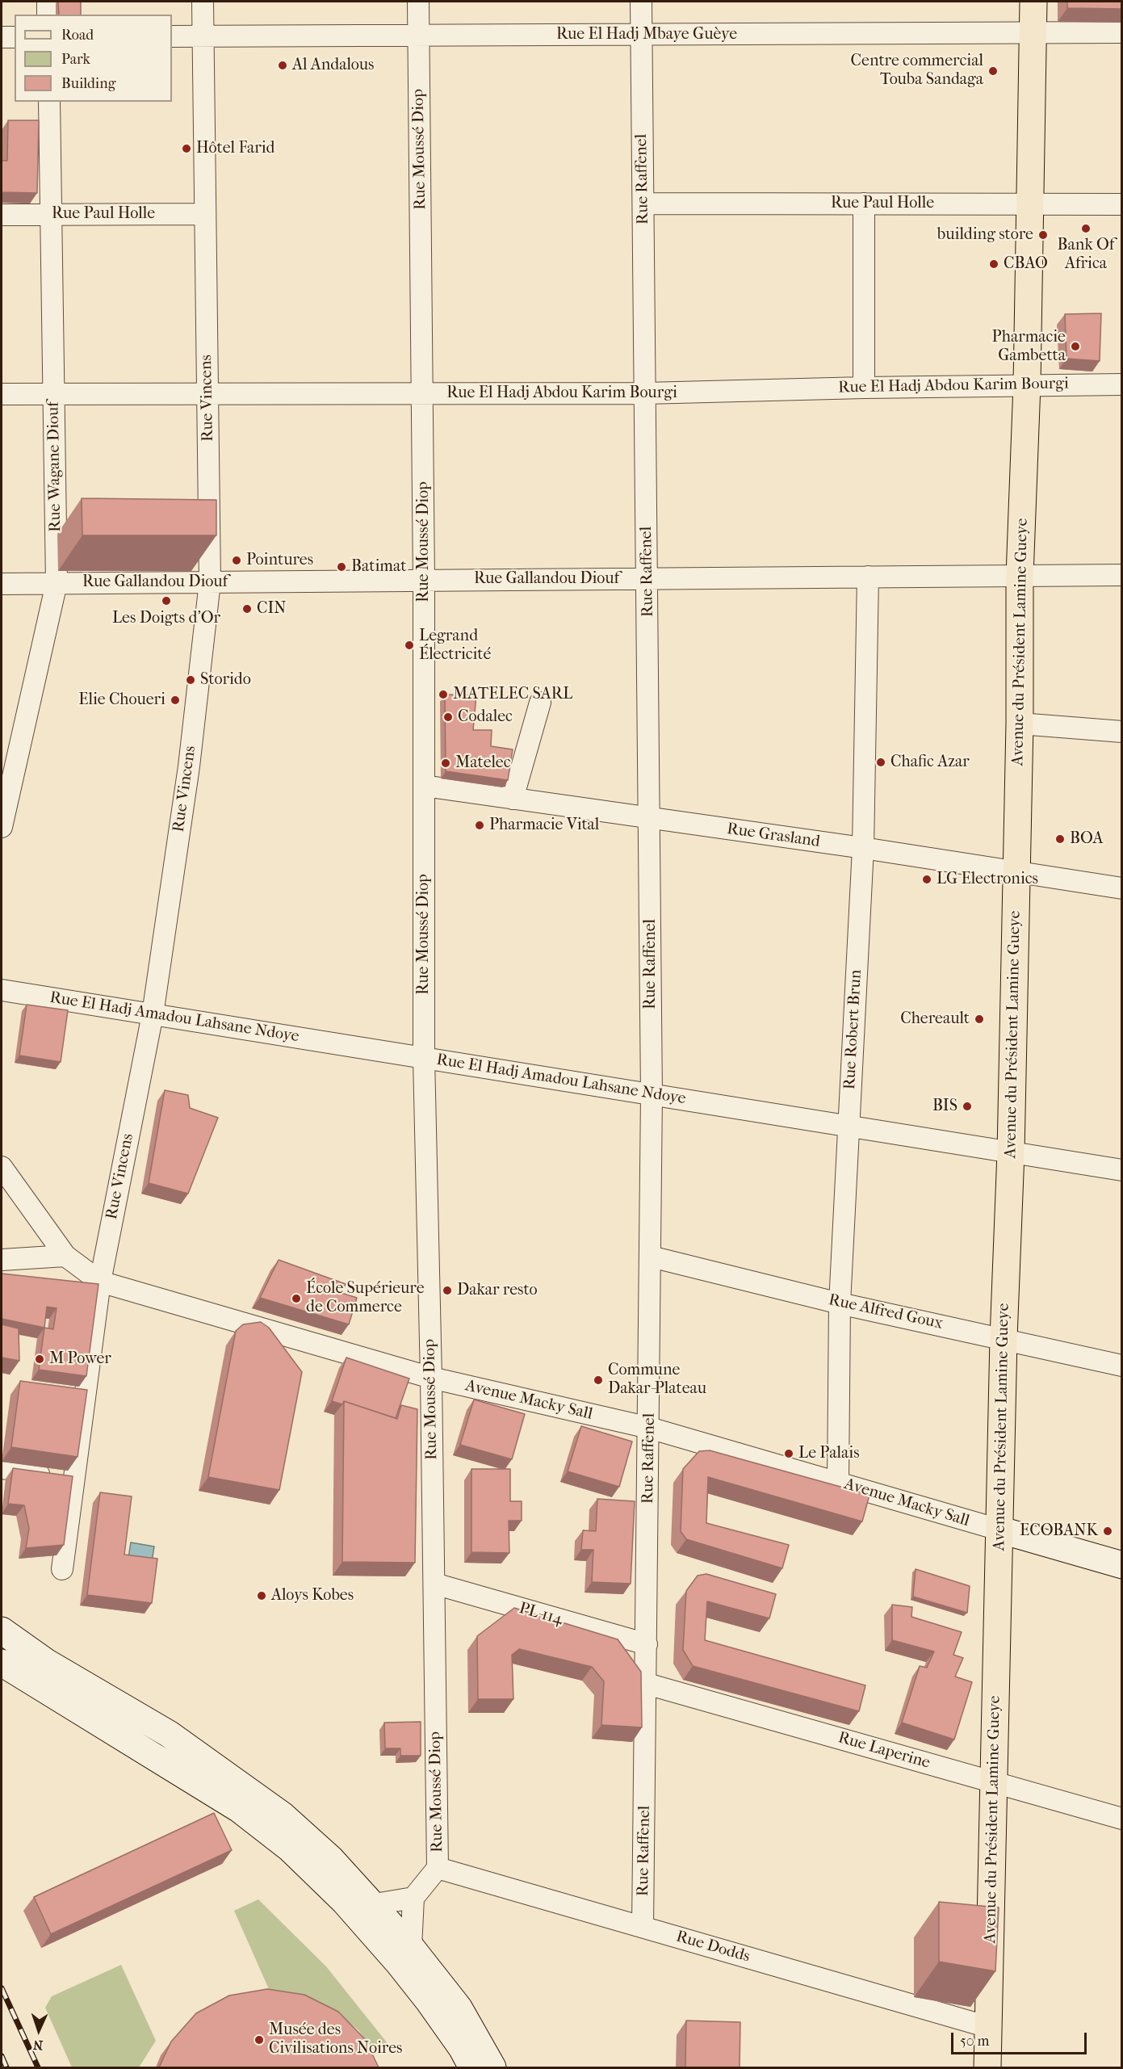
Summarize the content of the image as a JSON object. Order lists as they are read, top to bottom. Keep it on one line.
{"streets":{"main road":["Avenue du Président Lamine Gueye"],"street":["Rue El Hadj Mbaye Guèye","Rue Moussé Diop","Rue Raffenel","Rue Paul Holle","Rue El Hadj Abdou Karim Bourgi","Rue Vincens","Rue Wagane Diouf","Rue Gallandou Diouf","Rue Grasland","Rue El Hadj Amadou Lahsane Ndoye","Rue Robert Brun","Rue Alfred Goux","Avenue Macky Sall","PL-114","Rue Laperine","Rue Dodds"]},"crossings":[["Rue El Hadj Mbaye Guèye","Rue Moussé Diop"],["Rue El Hadj Mbaye Guèye","Rue Raffenel"],["Rue El Hadj Mbaye Guèye","Rue Vincens"],["Rue El Hadj Mbaye Guèye","Avenue du Président Lamine Gueye"],["Rue Moussé Diop","Rue El Hadj Abdou Karim Bourgi"],["Rue Moussé Diop","Rue Gallandou Diouf"],["Rue Moussé Diop","Rue Grasland"],["Rue Moussé Diop","Rue El Hadj Amadou Lahsane Ndoye"],["Rue Moussé Diop","Avenue Macky Sall"],["Rue Moussé Diop","PL-114"],["Rue Moussé Diop","Rue Dodds"],["Rue Raffenel","Rue Paul Holle"],["Rue Raffenel","Rue El Hadj Abdou Karim Bourgi"],["Rue Raffenel","Rue Gallandou Diouf"],["Rue Raffenel","Rue Grasland"],["Rue Raffenel","Rue El Hadj Amadou Lahsane Ndoye"],["Rue Raffenel","Rue Alfred Goux"],["Rue Raffenel","Avenue Macky Sall"],["Rue Raffenel","PL-114"],["Rue Raffenel","Rue Laperine"],["Rue Raffenel","Rue Dodds"],["Rue Paul Holle","Rue Vincens"],["Rue Paul Holle","Rue Wagane Diouf"],["Rue Paul Holle","Avenue du Président Lamine Gueye"],["Rue El Hadj Abdou Karim Bourgi","Rue Vincens"],["Rue El Hadj Abdou Karim Bourgi","Rue Wagane Diouf"],["Rue El Hadj Abdou Karim Bourgi","Avenue du Président Lamine Gueye"],["Rue Vincens","Rue Gallandou Diouf"],["Rue Vincens","Rue El Hadj Amadou Lahsane Ndoye"],["Rue Vincens","Avenue Macky Sall"],["Rue Wagane Diouf","Rue Gallandou Diouf"],["Rue Gallandou Diouf","Avenue du Président Lamine Gueye"],["Rue Gallandou Diouf","Rue Robert Brun"],["Avenue du Président Lamine Gueye","Rue Grasland"],["Avenue du Président Lamine Gueye","Rue El Hadj Amadou Lahsane Ndoye"],["Avenue du Président Lamine Gueye","Rue Alfred Goux"],["Avenue du Président Lamine Gueye","Avenue Macky Sall"],["Avenue du Président Lamine Gueye","Rue Laperine"],["Avenue du Président Lamine Gueye","Rue Dodds"],["Rue Grasland","Rue Robert Brun"],["Rue El Hadj Amadou Lahsane Ndoye","Rue Robert Brun"],["Rue Robert Brun","Rue Alfred Goux"],["Rue Robert Brun","Avenue Macky Sall"]],"places":["Al Andalous","Centre commercial Touba Sandaga","Hôtel Farid","Bank Of Africa","building store","CBAO","Pharmacie Gambetta","Pointures","Batimat","Les Doigts d'Or","CIN","Legrand Électricité","Storido","MATELEC SARL","Elie Choueri","Codalec","Chafic Azar","Matelec","Pharmacie Vital","BOA","LG Electronics","Chereault","BIS","Dakar resto","École Supérieure de Commerce","M Power","Commune Dakar-Plateau","Le Palais","ECOBANK","Aloys Kobes","Musée des Civilisations Noires"],"legend":["Road","Park","Building"],"scale_bar":"50 m","north":"bottom"}
